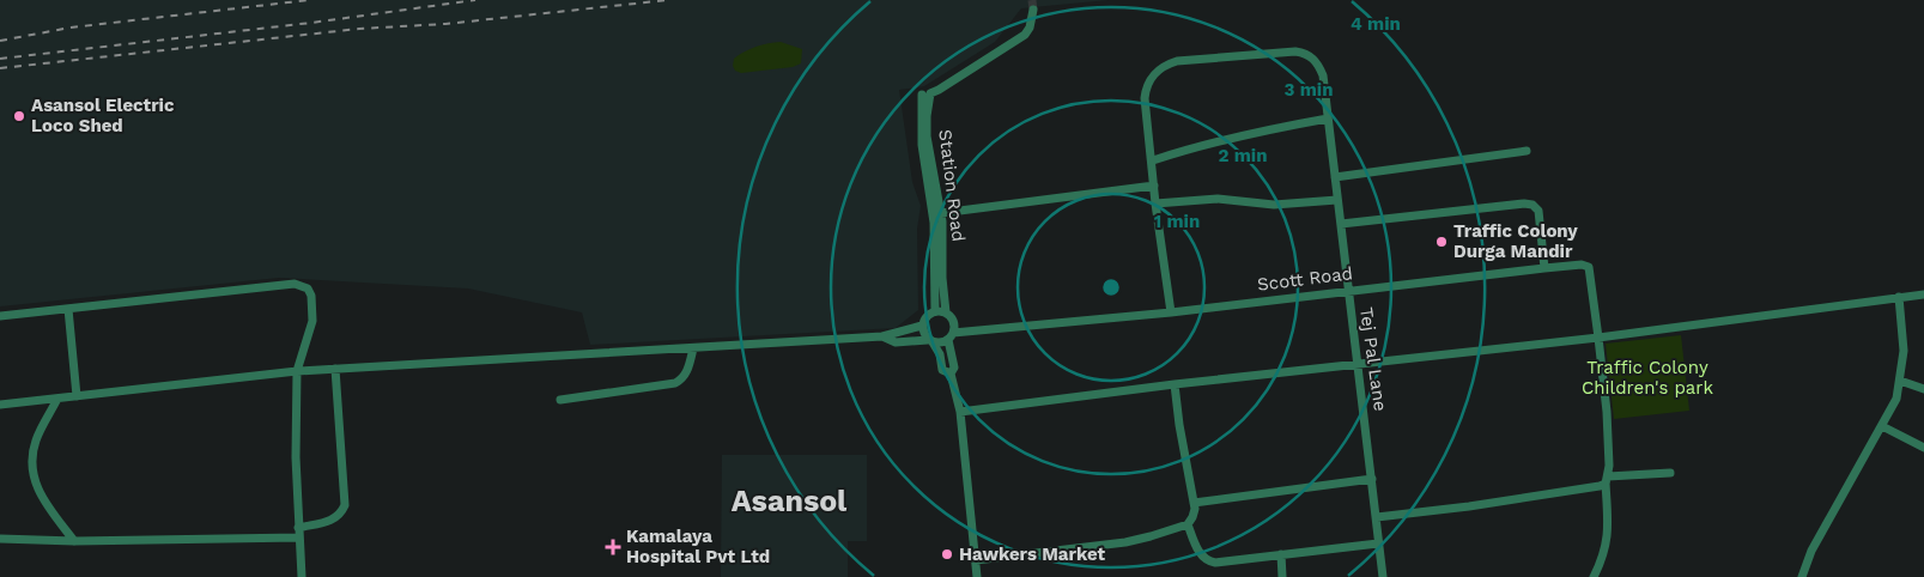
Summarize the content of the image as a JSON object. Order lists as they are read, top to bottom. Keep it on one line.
{"streets":{"street":["Station Road","Scott Road","Tej Pal Lane"]},"crossings":[["Station Road","Scott Road"],["Scott Road","Tej Pal Lane"]],"districts":["Asansol"],"parks":["Traffic Colony Children's park"],"places":{"other":["Asansol Electric Loco Shed","Traffic Colony Durga Mandir","Hawkers Market"],"health":["Kamalaya Hospital Pvt Ltd"]},"rings":["4 min","3 min","2 min","1 min"]}
